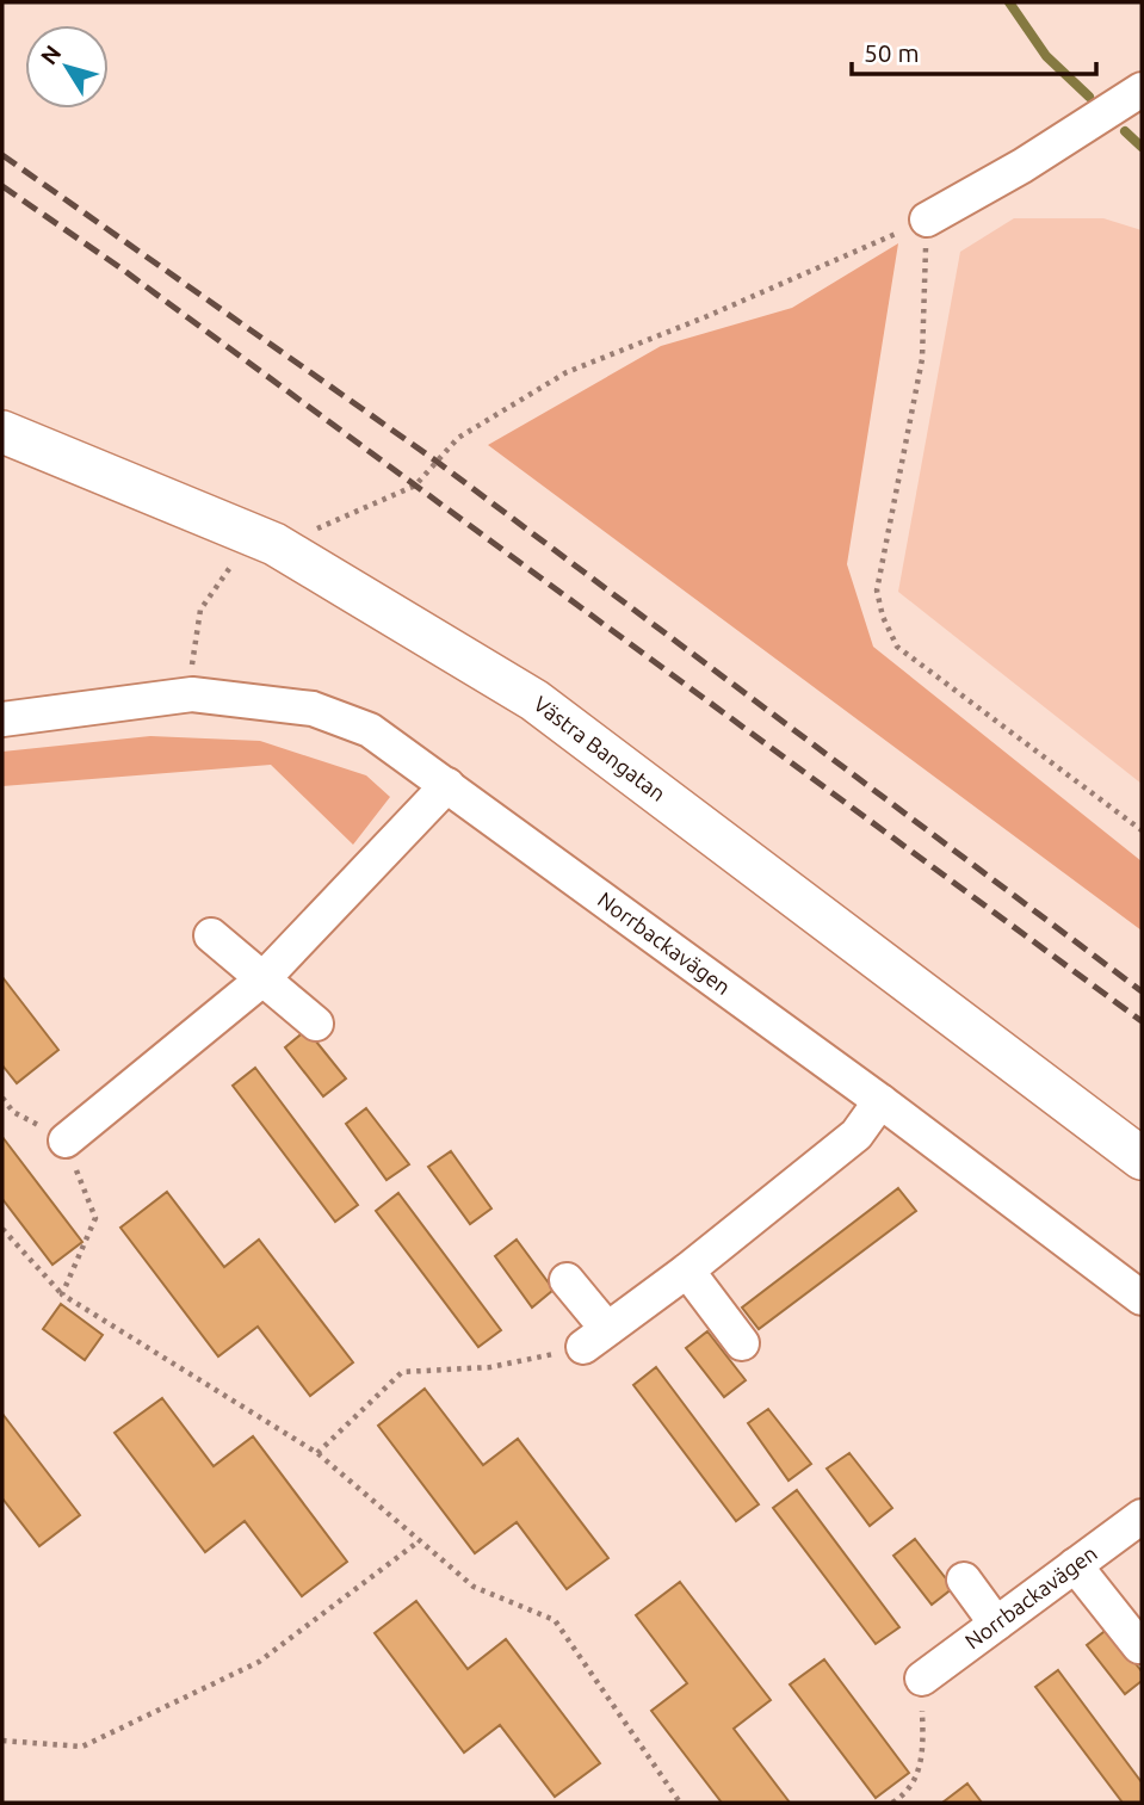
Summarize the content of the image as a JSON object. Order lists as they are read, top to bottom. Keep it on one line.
{"streets":{"street":["Västra Bangatan","Norrbackavägen"]},"scale_bar":"50 m","north":"top left"}
